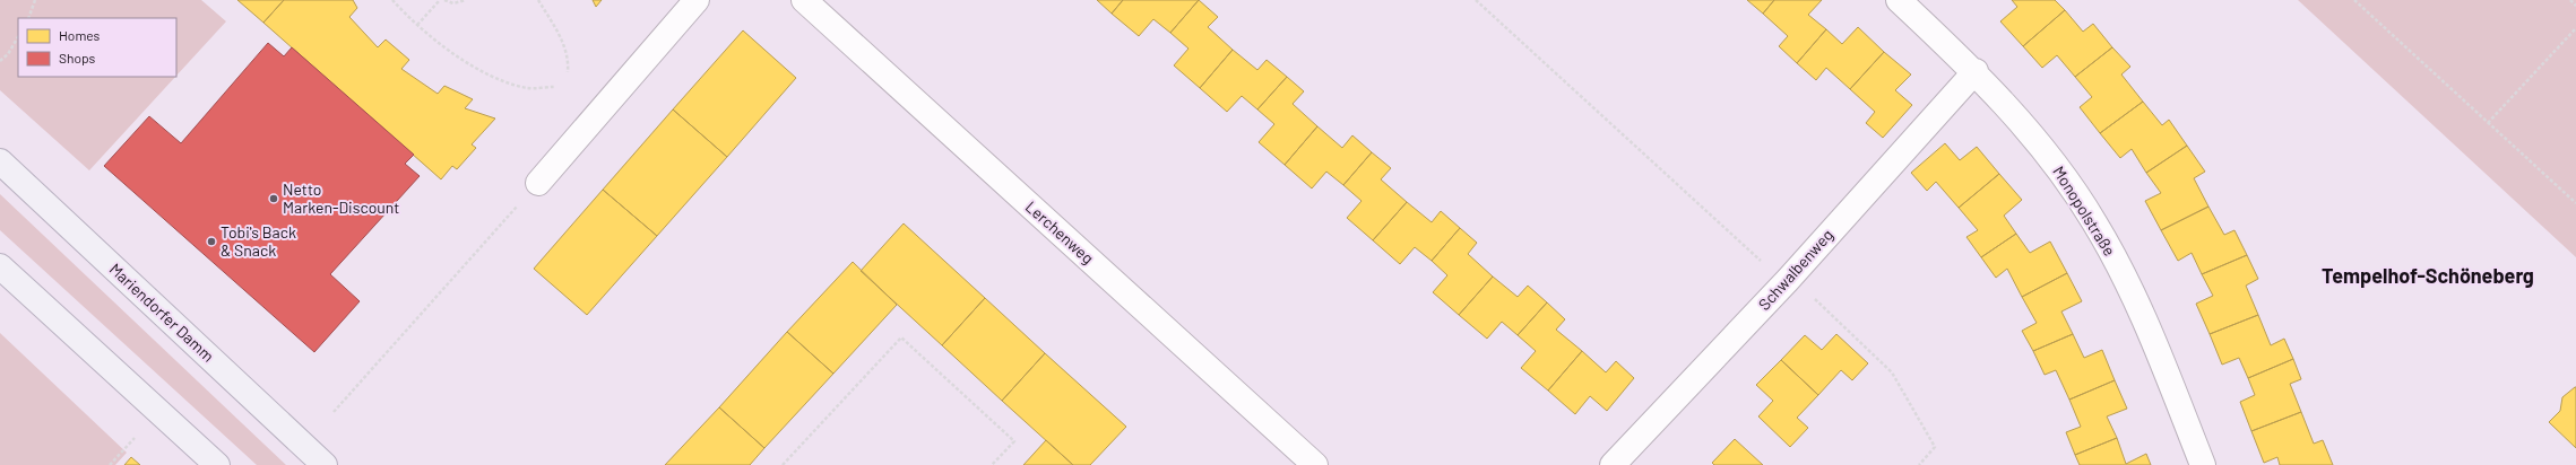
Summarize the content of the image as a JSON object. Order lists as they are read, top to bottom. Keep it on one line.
{"streets":{"main road":["Mariendorfer Damm"],"street":["Monopolstraße","Lerchenweg","Schwalbenweg"]},"crossings":[["Monopolstraße","Schwalbenweg"]],"districts":["Tempelhof-Schöneberg"],"places":["Netto Marken-Discount","Tobi's Back & Snack"],"legend":["Homes","Shops"]}
